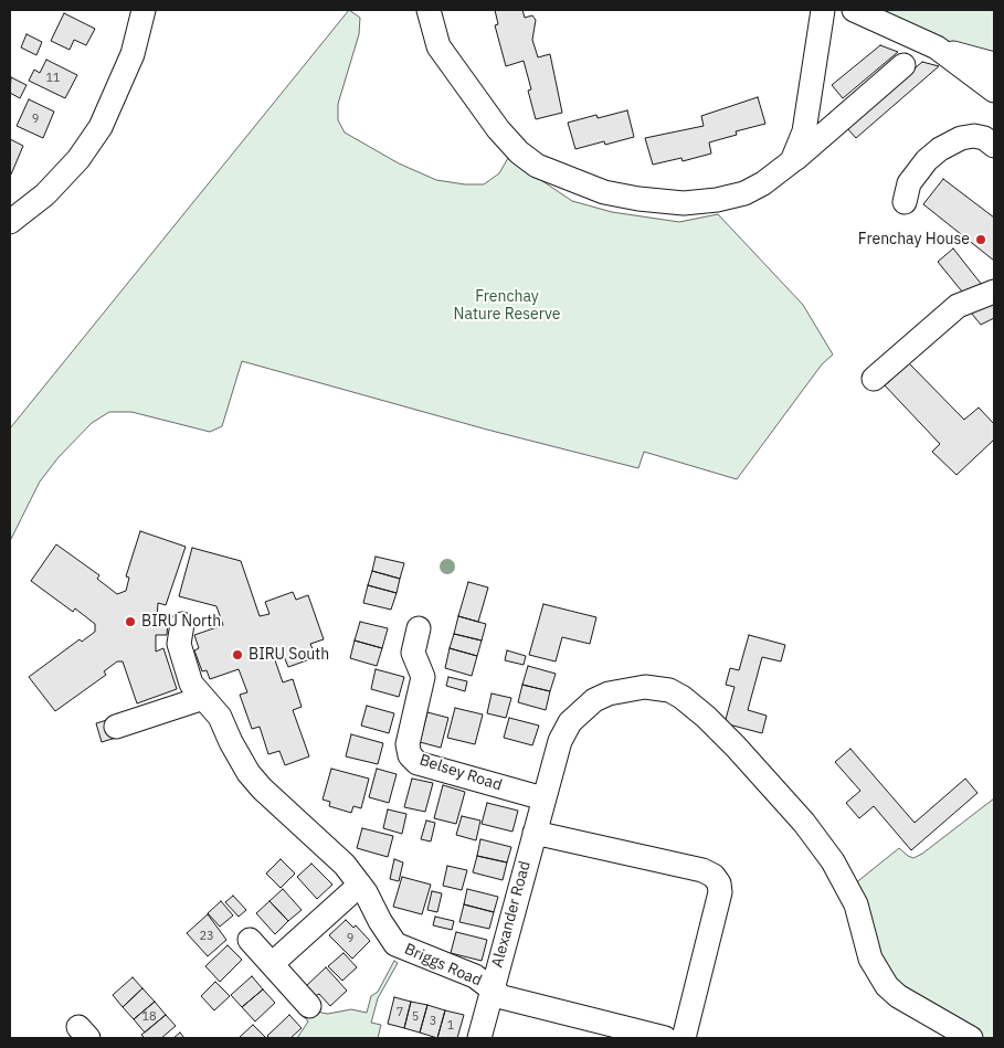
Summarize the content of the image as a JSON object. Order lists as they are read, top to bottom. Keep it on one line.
{"streets":{"street":["Belsey Road","Alexander Road","Briggs Road"]},"crossings":[["Belsey Road","Alexander Road"],["Alexander Road","Briggs Road"]],"parks":["Frenchay Nature Reserve"],"places":["Frenchay House","BIRU North","BIRU South"],"house_numbers":["11","9","23","9","7","18","5","3","1"]}
